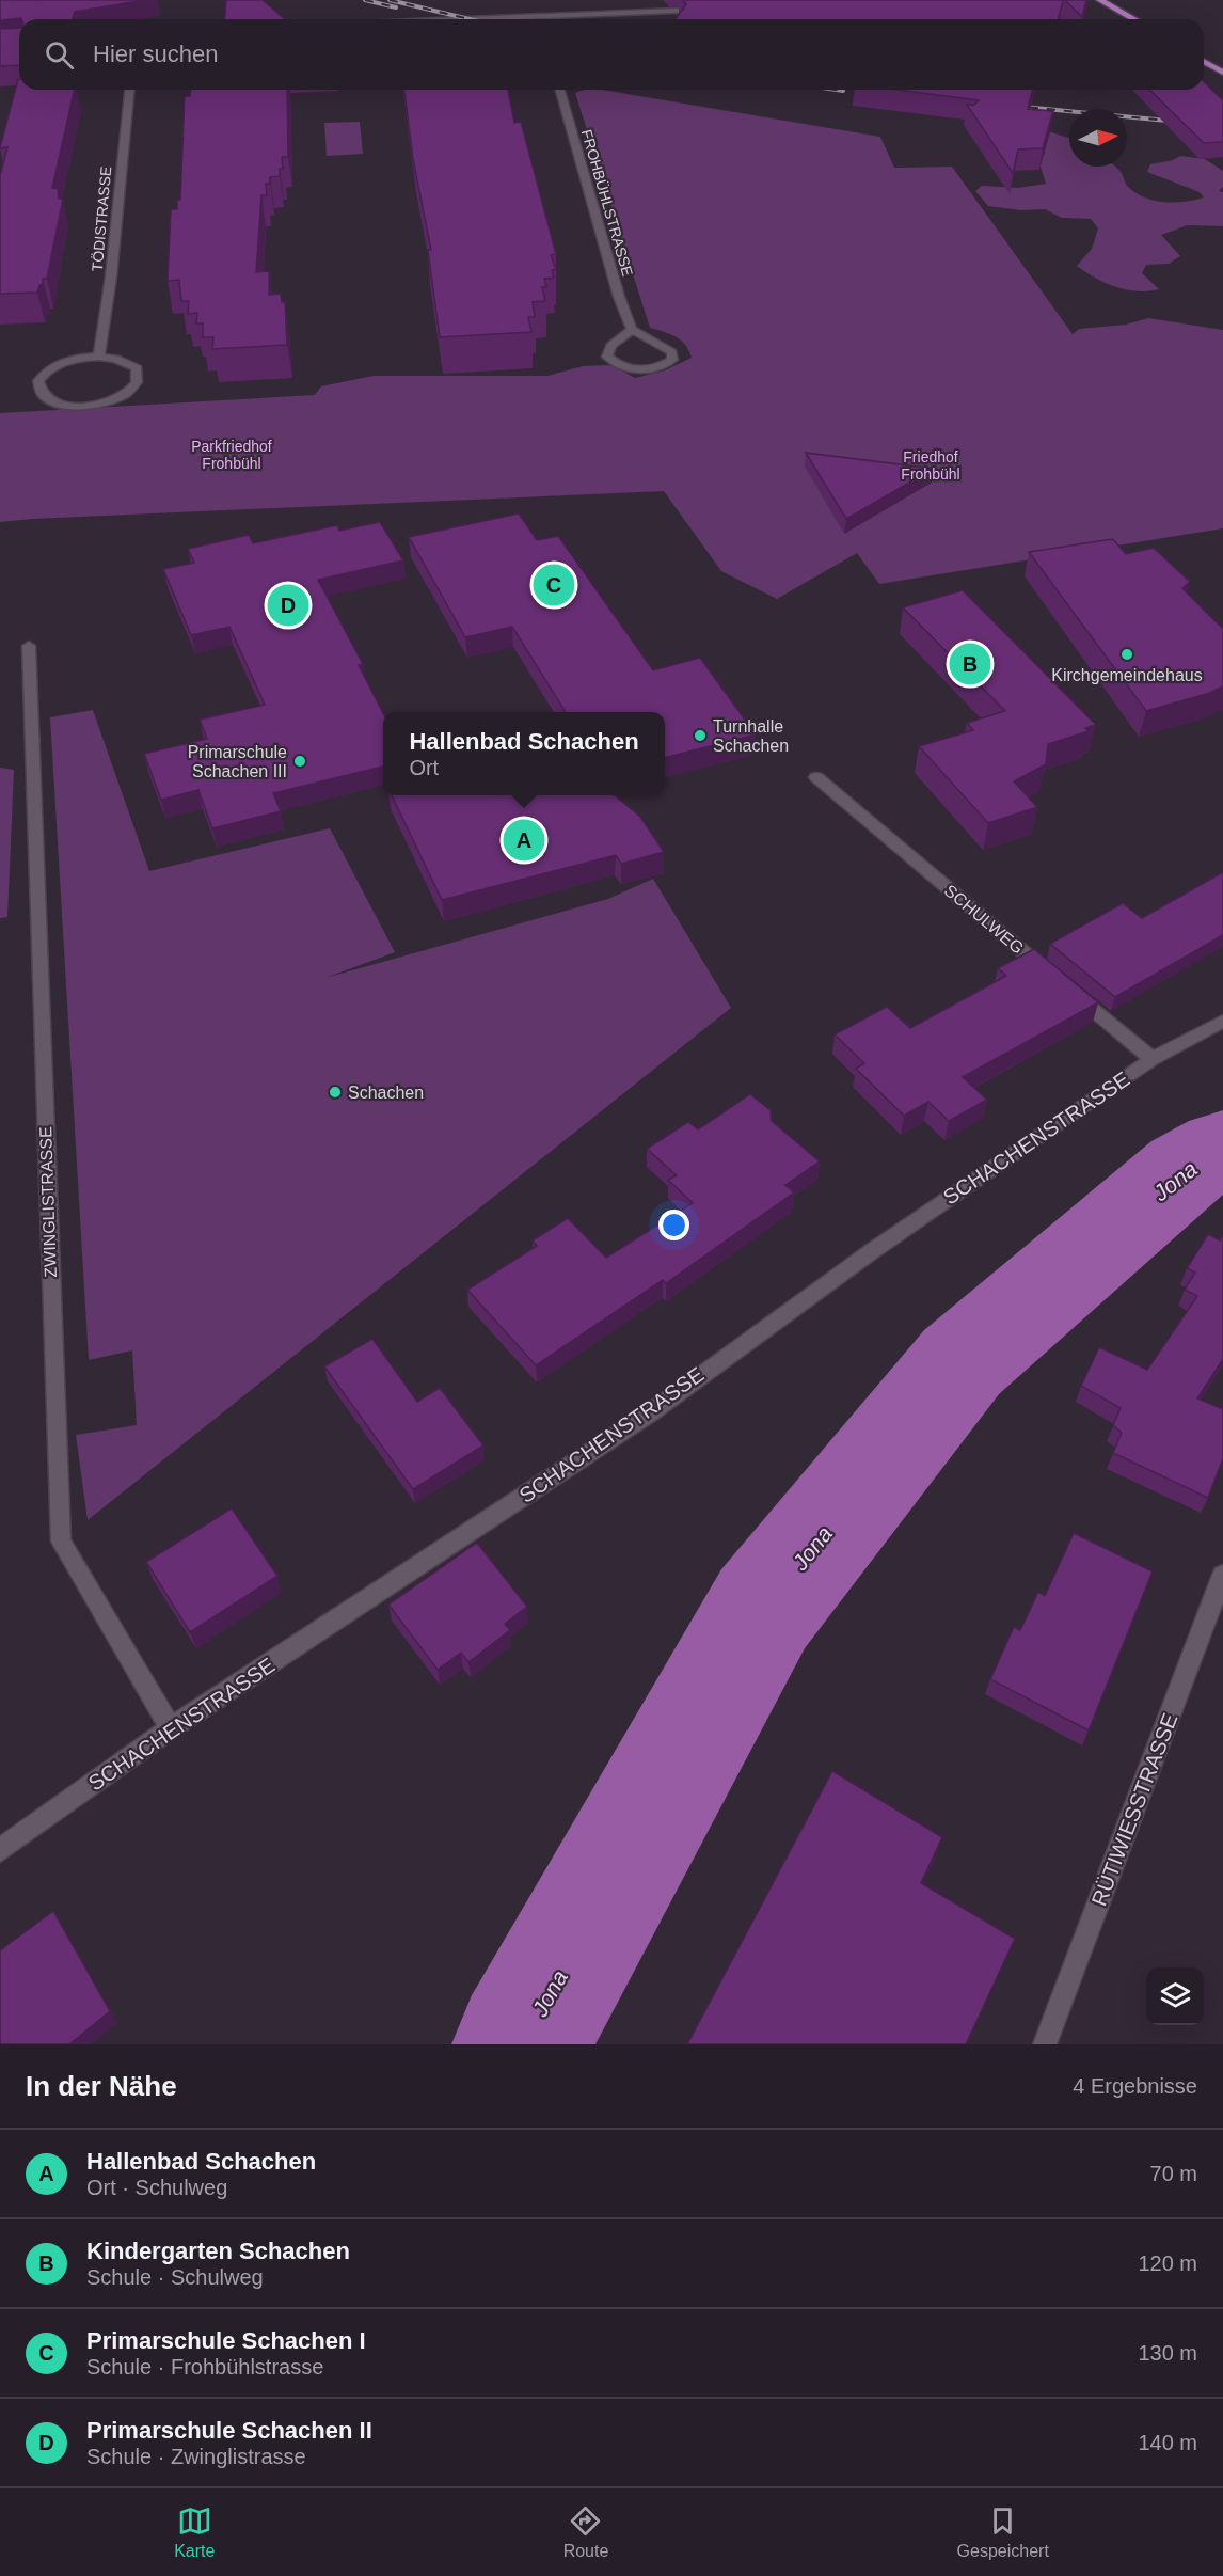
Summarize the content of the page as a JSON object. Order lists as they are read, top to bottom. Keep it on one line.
{"streets":{"street":["FROHBÜHLSTRASSE","TÖDISTRASSE","SCHULWEG","SCHACHENSTRASSE","ZWINGLISTRASSE","RÜTIWIESSTRASSE"]},"crossings":[["SCHACHENSTRASSE","ZWINGLISTRASSE"]],"water":["Jona"],"parks":["Parkfriedhof Frohbühl","Friedhof Frohbühl"],"places":["Kirchgemeindehaus","Turnhalle Schachen","Primarschule Schachen III","Schachen"],"north":"right","page":{"search":"Hier suchen","pins":["C","D","B","A"],"popup":["Hallenbad Schachen","Ort"],"heading":["In der Nähe","4 Ergebnisse"],"list":[{"mark":"A","name":"Hallenbad Schachen","note":"Ort · Schulweg","value":"70 m"},{"mark":"B","name":"Kindergarten Schachen","note":"Schule · Schulweg","value":"120 m"},{"mark":"C","name":"Primarschule Schachen I","note":"Schule · Frohbühlstrasse","value":"130 m"},{"mark":"D","name":"Primarschule Schachen II","note":"Schule · Zwinglistrasse","value":"140 m"}],"nav":["Karte","Route","Gespeichert"]}}
